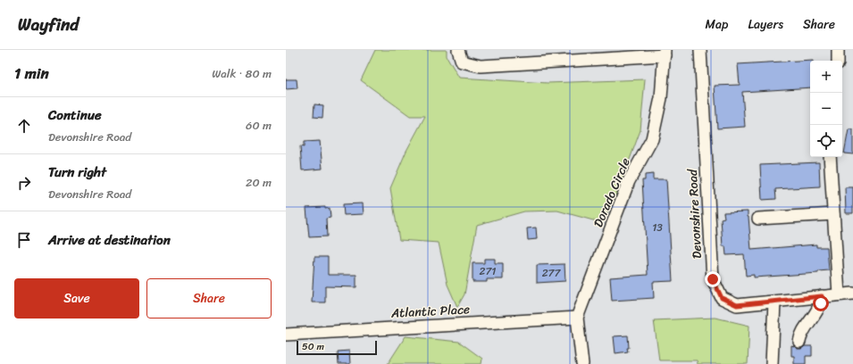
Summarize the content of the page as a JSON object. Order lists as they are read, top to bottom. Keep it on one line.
{"streets":{"street":["Dorado Circle","Devonshire Road","Atlantic Place"]},"crossings":[["Dorado Circle","Atlantic Place"]],"house_numbers":["13","271","277"],"scale_bar":"50 m","page":{"header":"Wayfind","nav":["Map","Layers","Share"],"heading":["1 min","Walk · 80 m"],"map_buttons":["+","−"],"list":[["Continue","Devonshire Road","60 m"],["Turn right","Devonshire Road","20 m"],"Arrive at destination"],"buttons":["Save","Share"],"scale":"50 m"}}
